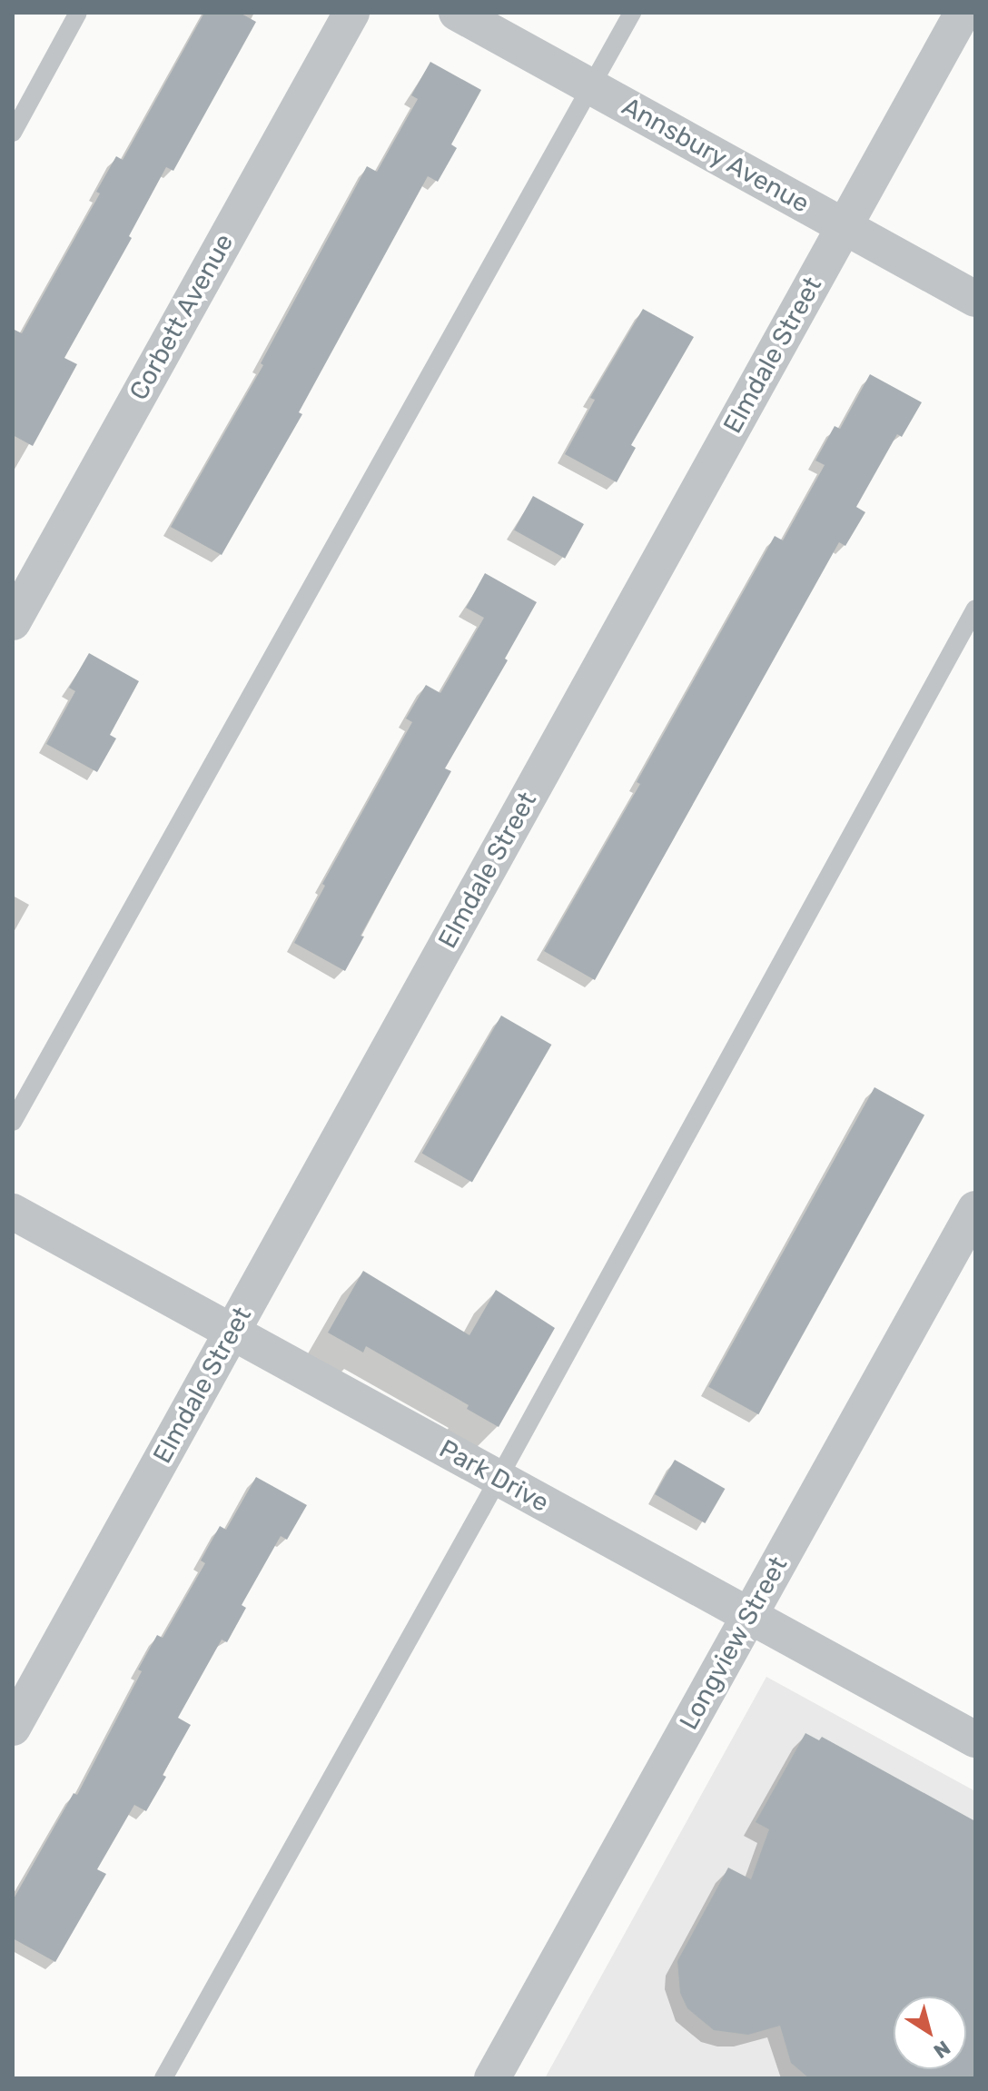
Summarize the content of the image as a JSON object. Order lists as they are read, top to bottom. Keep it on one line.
{"streets":{"street":["Annsbury Avenue","Corbett Avenue","Elmdale Street","Park Drive","Longview Street"]},"crossings":[["Annsbury Avenue","Elmdale Street"],["Elmdale Street","Park Drive"],["Park Drive","Longview Street"]],"north":"bottom right"}
